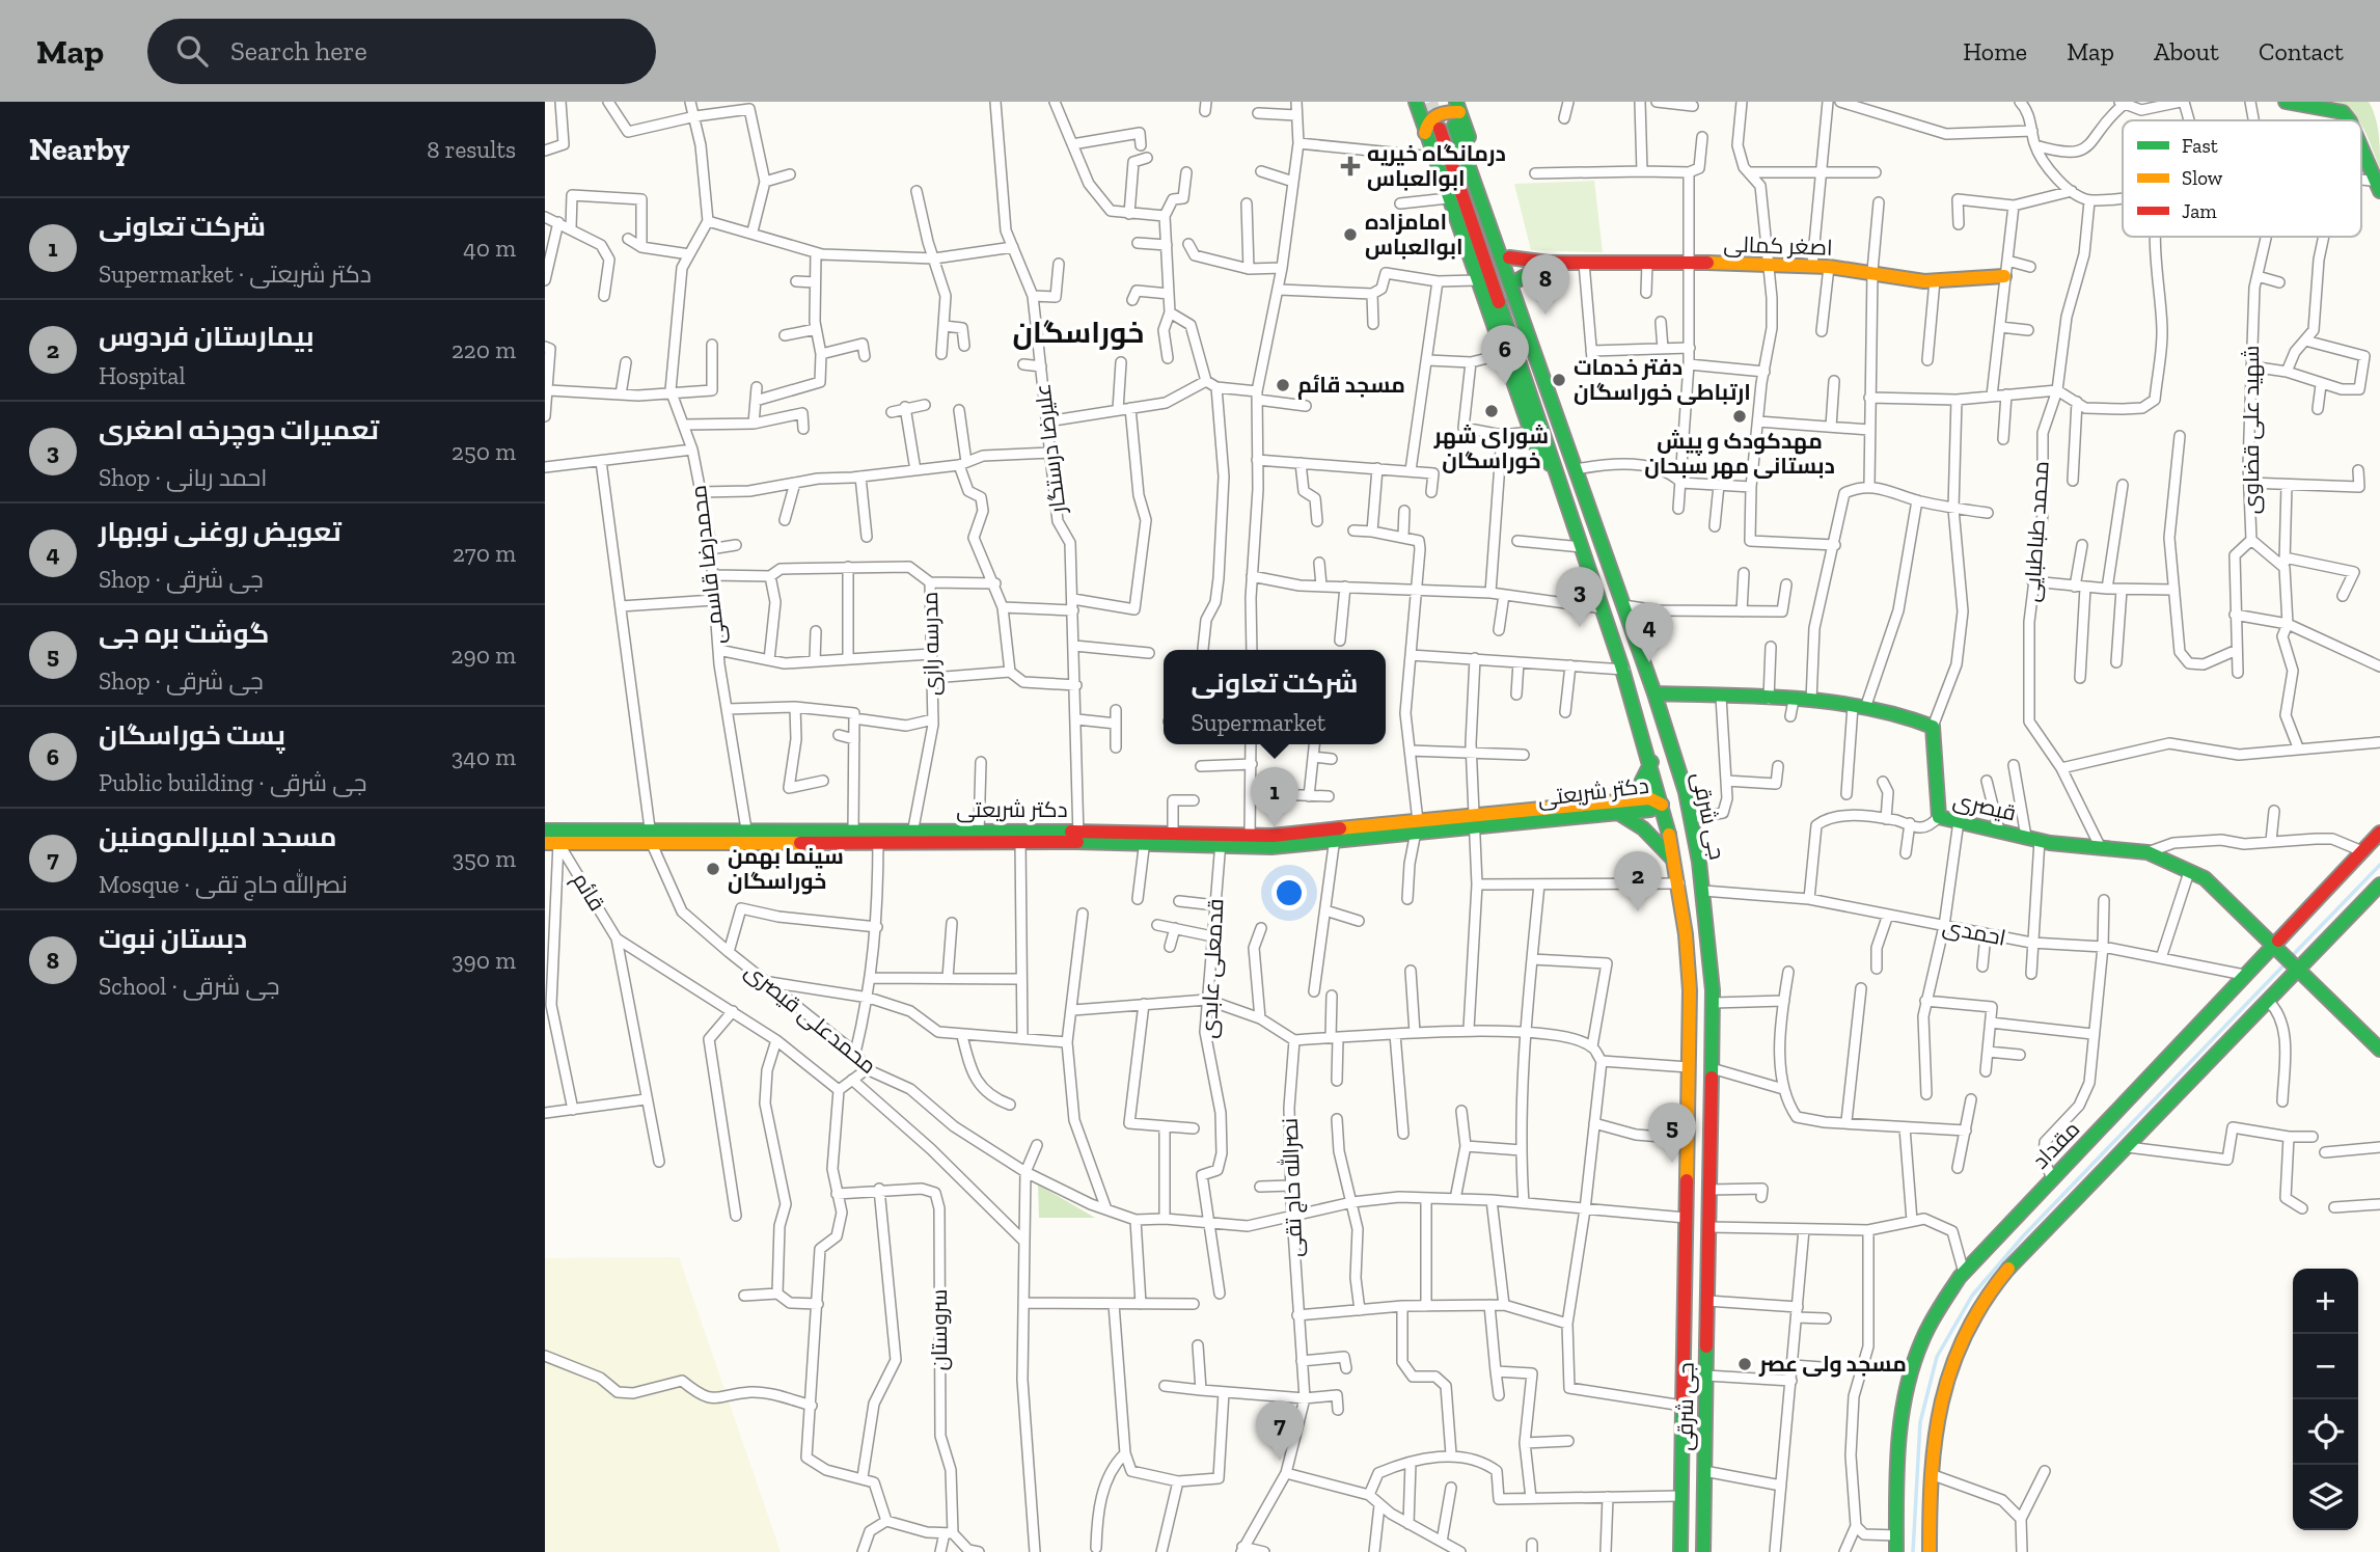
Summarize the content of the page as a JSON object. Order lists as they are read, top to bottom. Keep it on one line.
{"streets":{"main road":["اصغر کمالی","دکتر شریعتی","قیصری","جی شرقی","مقداد"],"street":["شهید علی قضاوی","علیرضا درستگار","محمد طباطبایی","محمدرضا قاسمی","مدرسه رازی","قائم","احمدی","قدمعلی عابدی","محمدعلی قیصری","نصرالله حاج تقی","سروستان"]},"crossings":[["علیرضا درستگار","دکتر شریعتی"],["محمد طباطبایی","قیصری"],["محمدرضا قاسمی","مدرسه رازی"],["محمدرضا قاسمی","دکتر شریعتی"],["مدرسه رازی","دکتر شریعتی"],["دکتر شریعتی","جی شرقی"],["دکتر شریعتی","قائم"],["دکتر شریعتی","قدمعلی عابدی"],["قیصری","مقداد"],["جی شرقی","احمدی"],["جی شرقی","محمدعلی قیصری"],["احمدی","مقداد"],["قدمعلی عابدی","محمدعلی قیصری"],["محمدعلی قیصری","نصرالله حاج تقی"]],"districts":["خوراسگان"],"places":{"health":["درمانگاه خیریه ابوالعباس"],"other":["امامزاده ابوالعباس","دفتر خدمات ارتباطی خوراسگان","مسجد قائم","شورای شهر خوراسگان","مهدکودک و پیش دبستانی مهر سبحان","سینما بهمن خوراسگان","مسجد ولی عصر"]},"legend":["Fast","Slow","Jam"],"page":{"header":"Map","search":"Search here","nav":["Home","Map","About","Contact"],"heading":["Nearby","8 results"],"list":[{"mark":"1","name":"شرکت تعاونی","note":"Supermarket · دکتر شریعتی","value":"40 m"},{"mark":"2","name":"بیمارستان فردوس","note":"Hospital","value":"220 m"},{"mark":"3","name":"تعمیرات دوچرخه اصغری","note":"Shop · احمد ربانی","value":"250 m"},{"mark":"4","name":"تعویض روغنی نوبهار","note":"Shop · جی شرقی","value":"270 m"},{"mark":"5","name":"گوشت بره جی","note":"Shop · جی شرقی","value":"290 m"},{"mark":"6","name":"پست خوراسگان","note":"Public building · جی شرقی","value":"340 m"},{"mark":"7","name":"مسجد امیرالمومنین","note":"Mosque · نصرالله حاج تقی","value":"350 m"},{"mark":"8","name":"دبستان نبوت","note":"School · جی شرقی","value":"390 m"}],"pins":["8","6","3","4","1","2","5","7"],"popup":["شرکت تعاونی","Supermarket"],"map_buttons":["+","−"]}}
